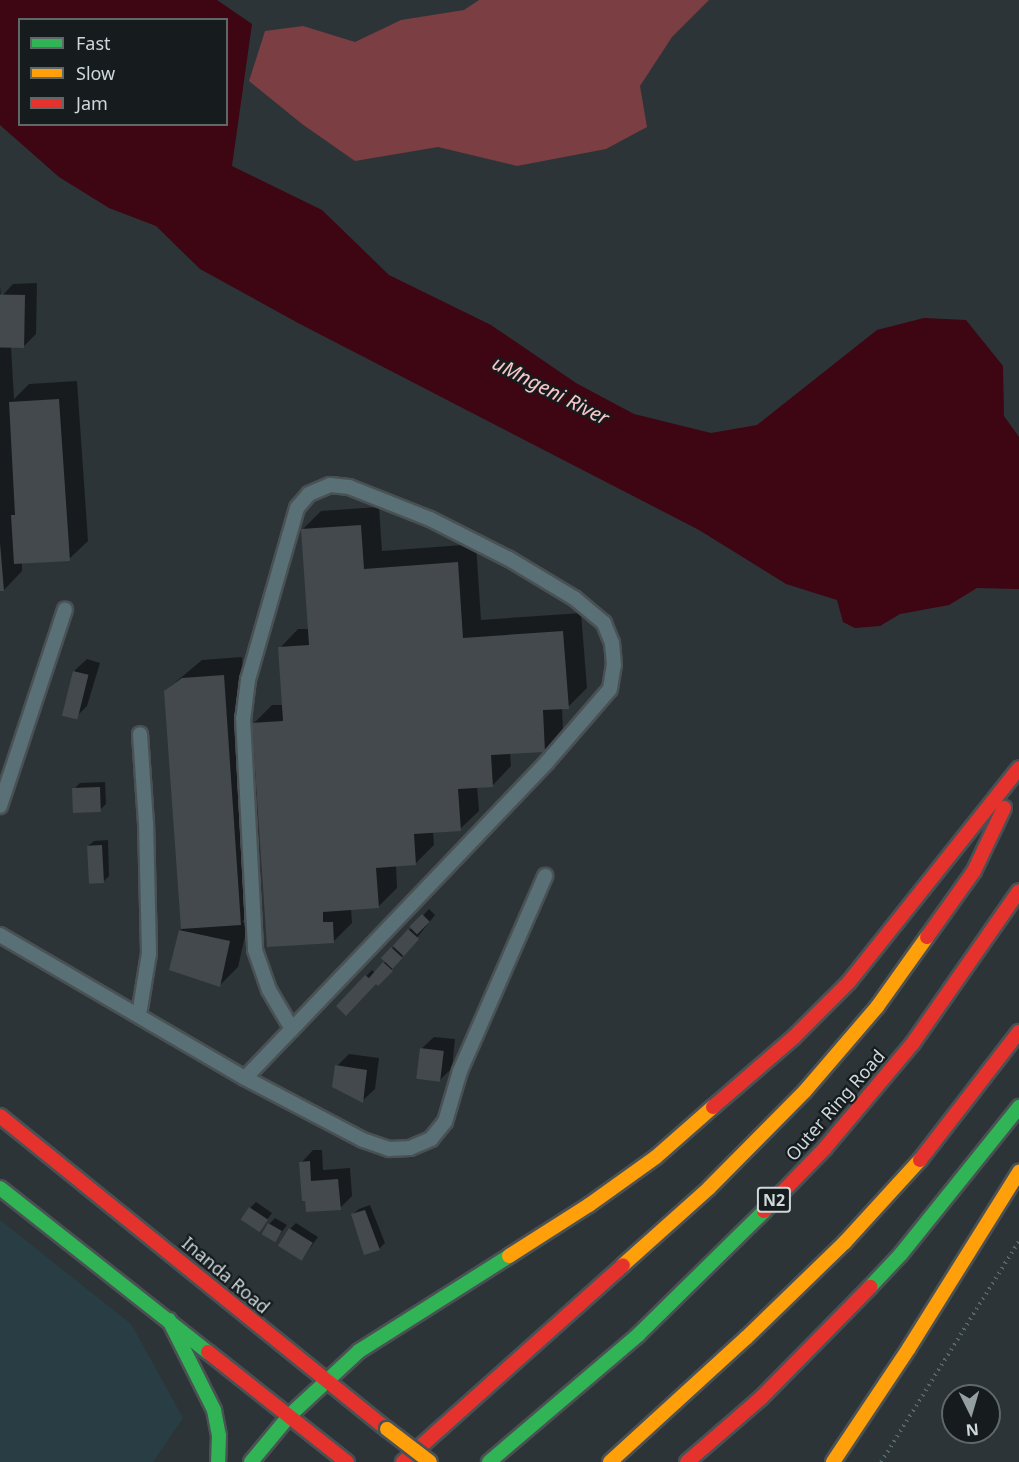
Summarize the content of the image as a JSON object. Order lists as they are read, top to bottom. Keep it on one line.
{"streets":{"main road":["Outer Ring Road","N2","Inanda Road"]},"water":["uMngeni River"],"legend":["Fast","Slow","Jam"],"north":"bottom"}
